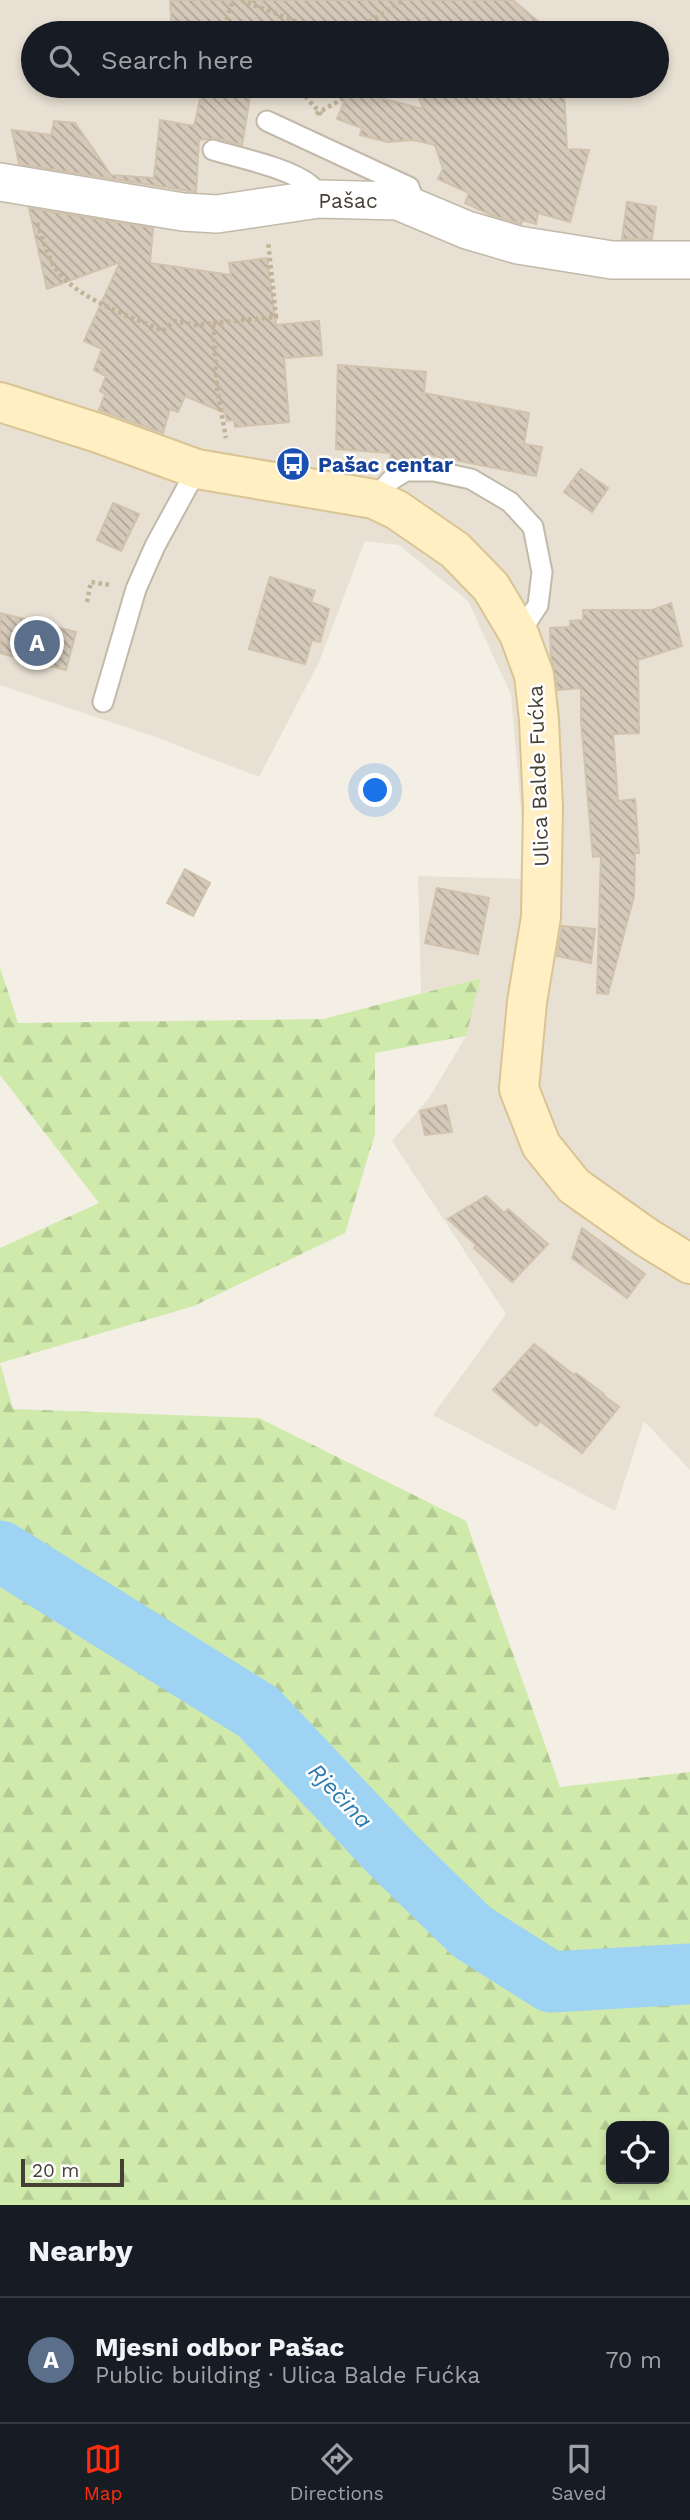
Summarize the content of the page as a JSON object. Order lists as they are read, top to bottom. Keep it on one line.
{"streets":{"main road":["Ulica Balde Fućka"],"street":["Pašac"]},"water":["Rječina"],"places":{"bus stop":["Pašac centar"]},"scale_bar":"20 m","page":{"search":"Search here","pins":"A","scale":"20 m","heading":"Nearby","list":[{"mark":"A","name":"Mjesni odbor Pašac","note":"Public building · Ulica Balde Fućka","value":"70 m"}],"nav":["Map","Directions","Saved"]}}
